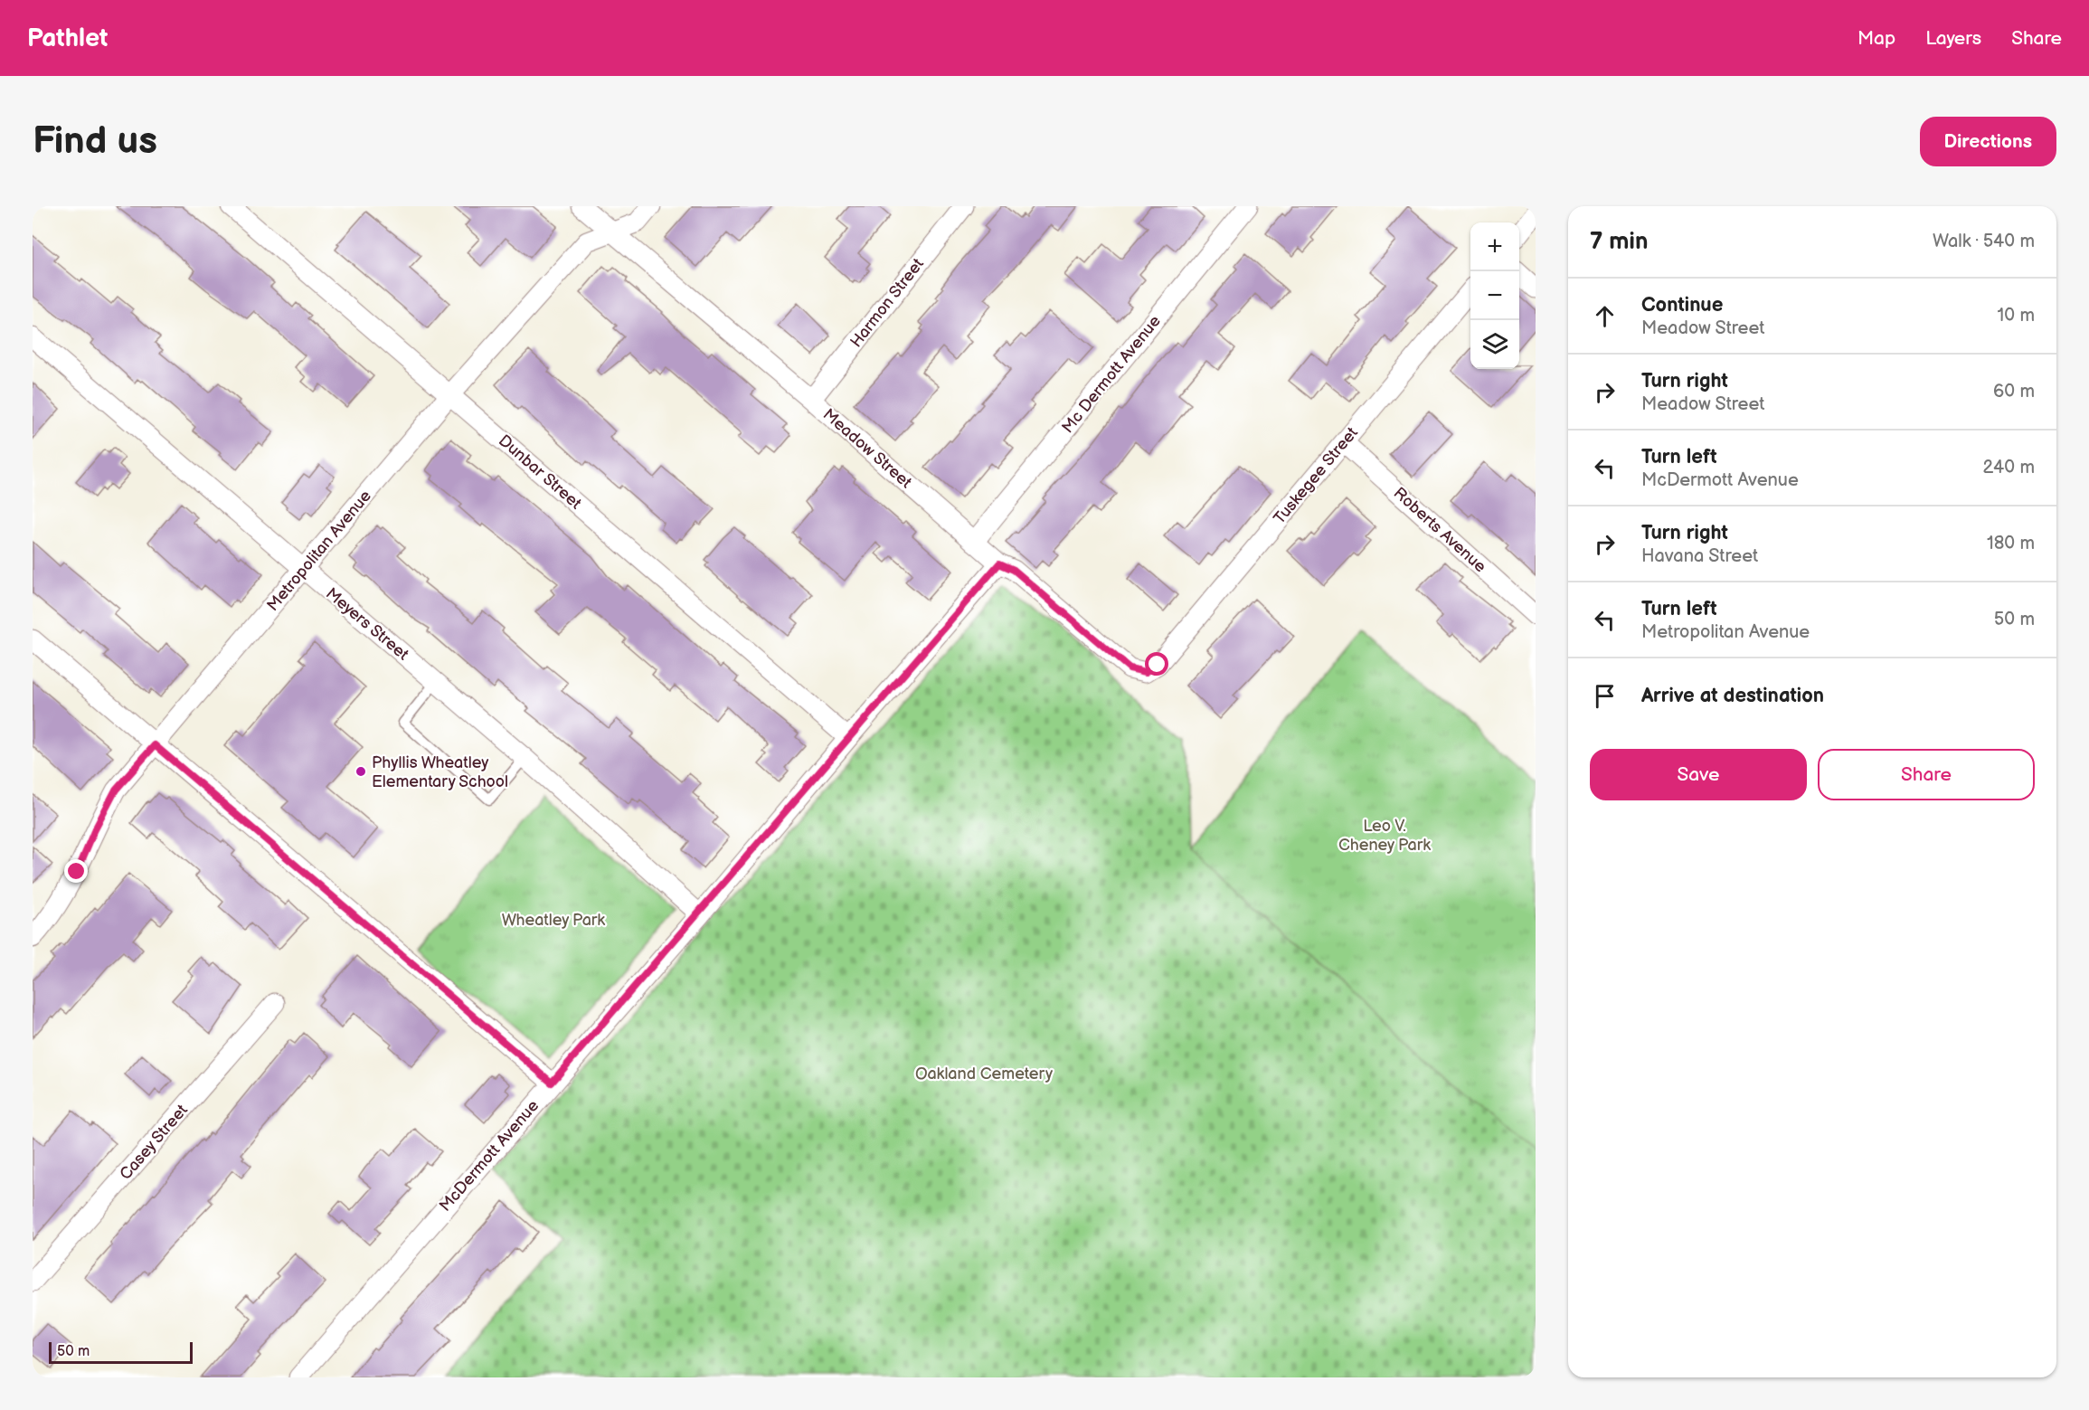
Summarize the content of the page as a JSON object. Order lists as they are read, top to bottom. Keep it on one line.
{"streets":{"street":["Harmon Street","Mc Dermott Avenue","Meadow Street","Dunbar Street","Tuskegee Street","Roberts Avenue","Metropolitan Avenue","Meyers Street","Casey Street","McDermott Avenue"]},"crossings":[["Harmon Street","Meadow Street"],["Mc Dermott Avenue","Meadow Street"],["Meadow Street","Tuskegee Street"],["Meadow Street","Metropolitan Avenue"],["Meadow Street","McDermott Avenue"],["Dunbar Street","Metropolitan Avenue"],["Dunbar Street","McDermott Avenue"],["Tuskegee Street","Roberts Avenue"],["Metropolitan Avenue","Meyers Street"],["Meyers Street","McDermott Avenue"]],"parks":["Leo V. Cheney Park","Wheatley Park","Oakland Cemetery"],"places":["Phyllis Wheatley Elementary School"],"scale_bar":"50 m","page":{"header":"Pathlet","nav":["Map","Layers","Share"],"buttons":["Directions",["Save","Share"]],"title":"Find us","heading":["7 min","Walk · 540 m"],"map_buttons":["+","−"],"list":[["Continue","Meadow Street","10 m"],["Turn right","Meadow Street","60 m"],["Turn left","McDermott Avenue","240 m"],["Turn right","Havana Street","180 m"],["Turn left","Metropolitan Avenue","50 m"],"Arrive at destination"],"scale":"50 m"}}
